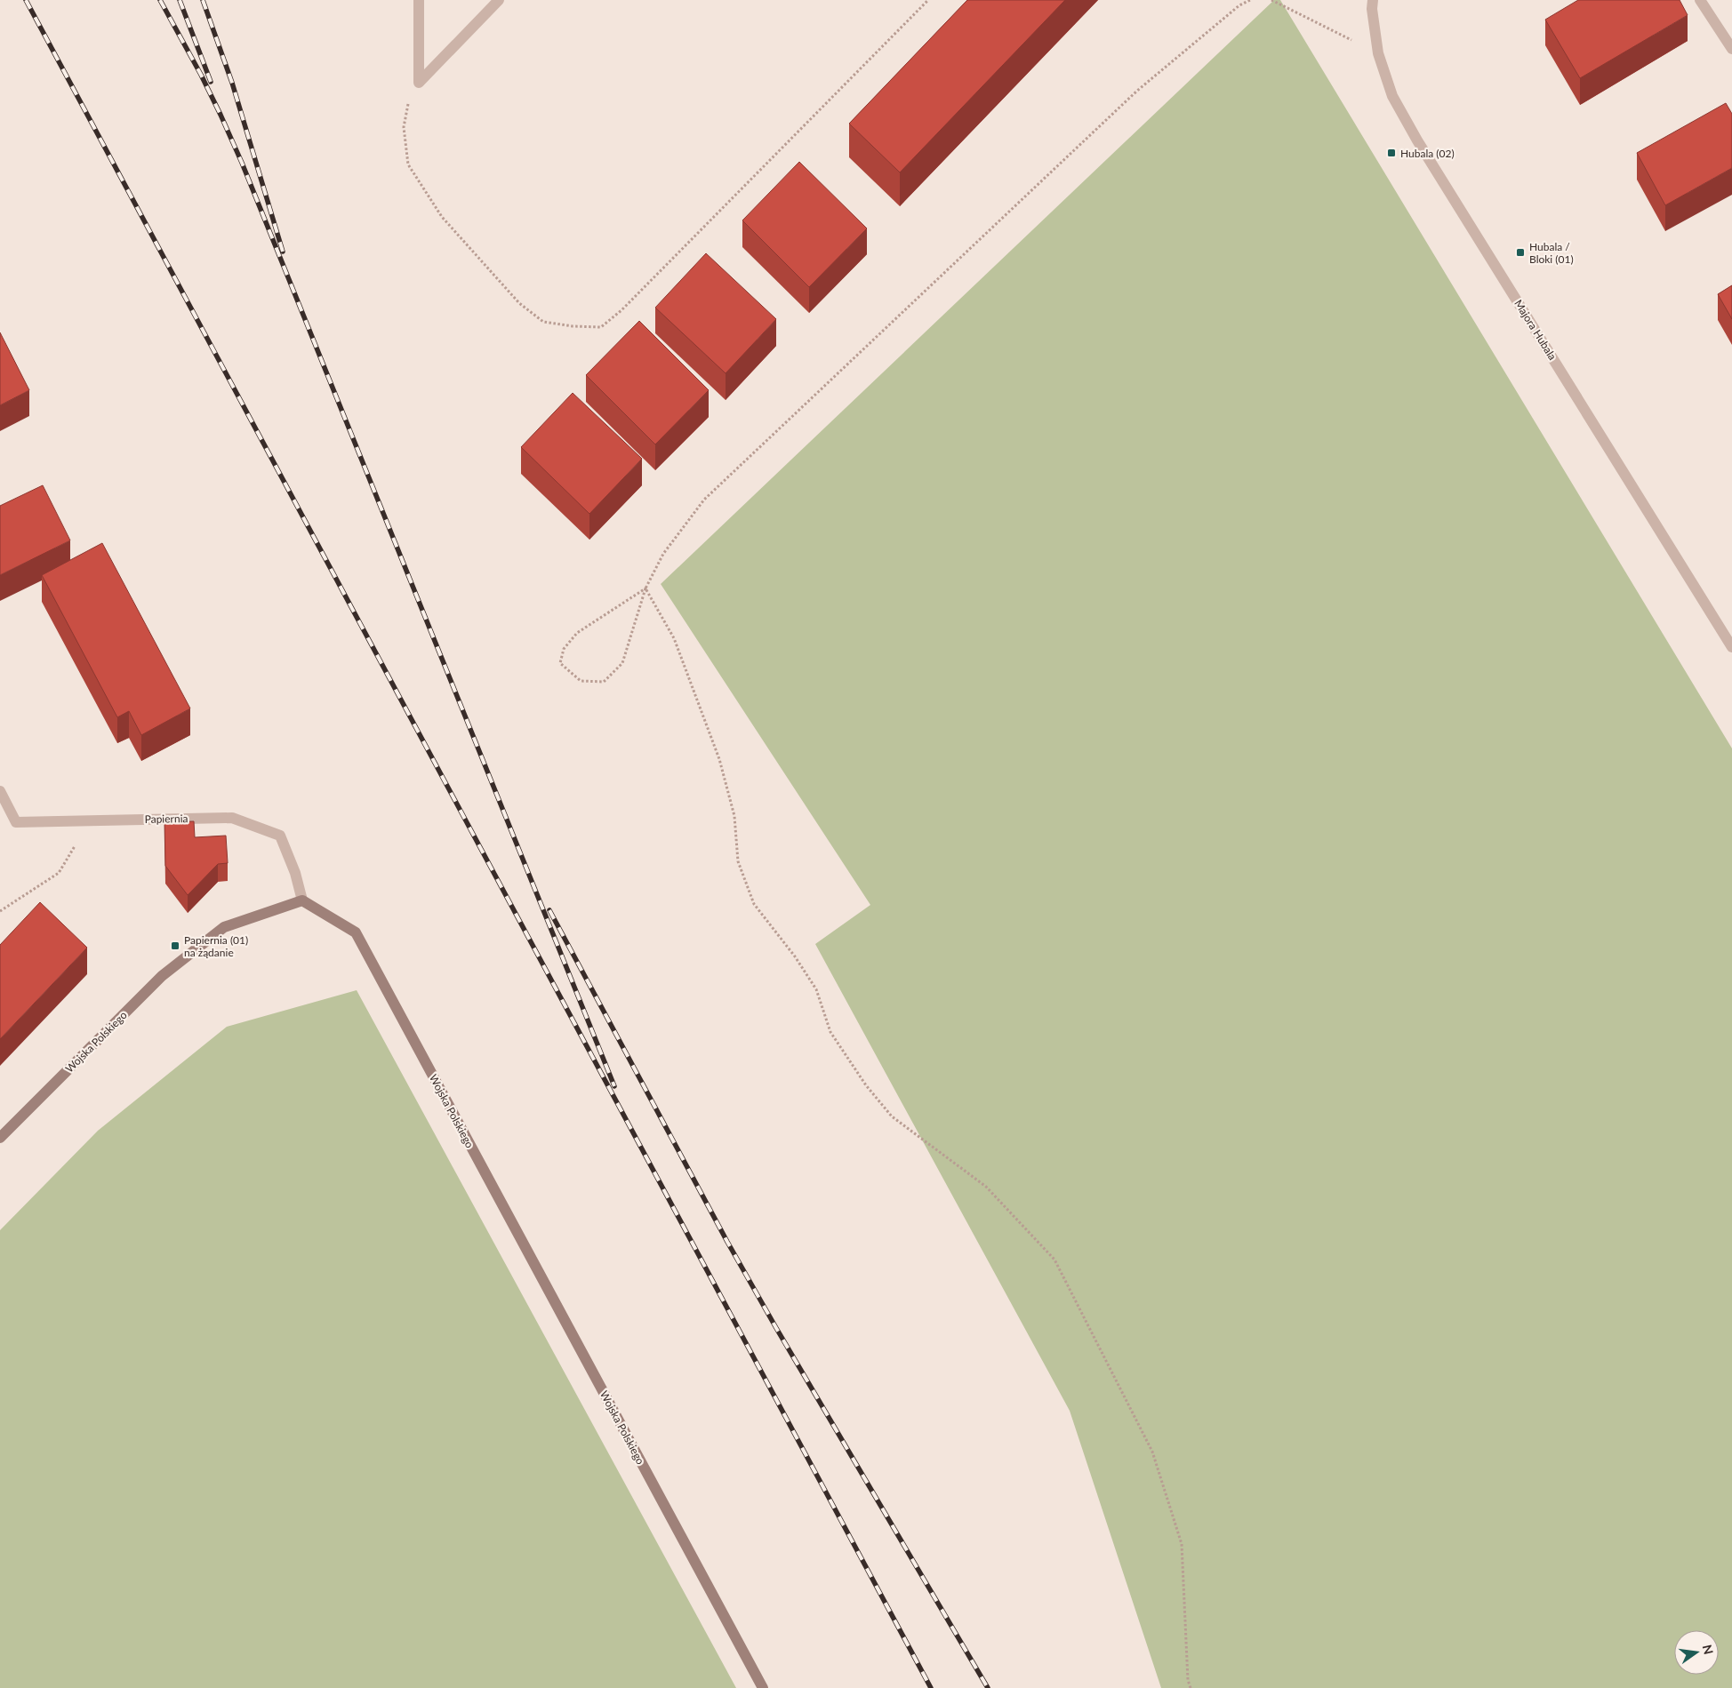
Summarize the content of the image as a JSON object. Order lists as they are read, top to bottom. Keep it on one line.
{"streets":{"street":["Majora Hubala","Papiernia","Wojska Polskiego"]},"crossings":[["Papiernia","Wojska Polskiego"]],"places":{"transit":["Hubala (02)","Hubala / Bloki (01)","Papiernia (01) na żądanie"]},"north":"right"}
